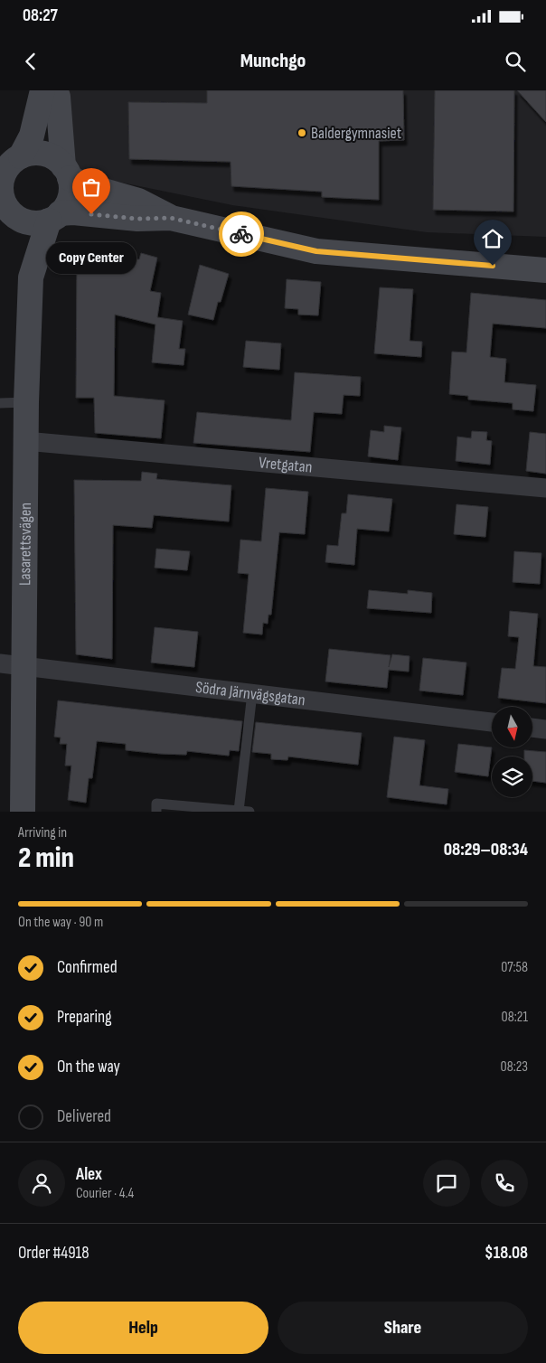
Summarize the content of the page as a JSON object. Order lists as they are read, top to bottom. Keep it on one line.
{"streets":{"main road":["Lasarettsvägen"],"street":["Vretgatan","Södra Järnvägsgatan"]},"crossings":[["Vretgatan","Lasarettsvägen"],["Lasarettsvägen","Södra Järnvägsgatan"]],"places":["Baldergymnasiet","Copy Center"],"north":"bottom","page":{"status":"08:27","header":"Munchgo","bubble":"Copy Center","heading":["2 min","Arriving in","08:29–08:34"],"panel":["Alex","Courier · 4.4","Order #4918","$18.08"],"bar":"On the way · 90 m","list":[["Confirmed","07:58"],["Preparing","08:21"],["On the way","08:23"],"Delivered"],"buttons":["Help","Share"]}}
